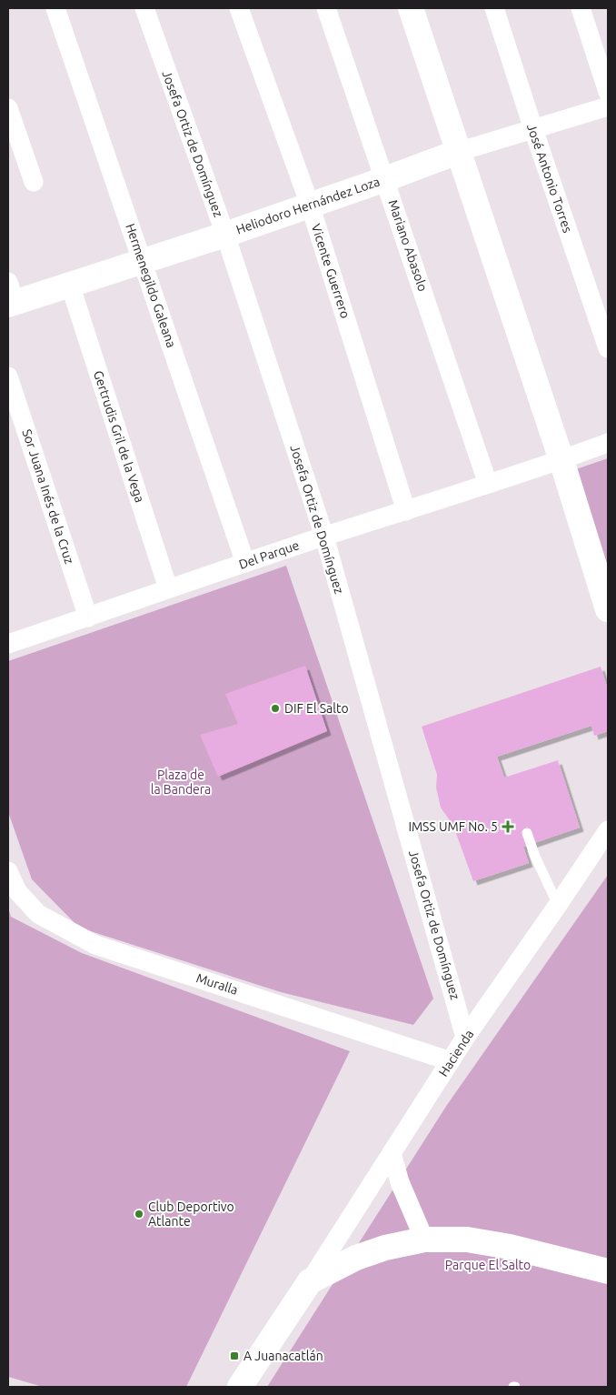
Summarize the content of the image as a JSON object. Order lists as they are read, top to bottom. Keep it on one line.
{"streets":{"street":["Josefa Ortiz de Domínguez","José Antonio Torres","Heliodoro Hernández Loza","Mariano Abasolo","Vicente Guerrero","Hermenegildo Galeana","Gertrudis Gril de la Vega","Sor Juana Inés de la Cruz","Del Parque","Muralla","Hacienda"]},"crossings":[["Josefa Ortiz de Domínguez","Heliodoro Hernández Loza"],["Josefa Ortiz de Domínguez","Del Parque"],["Josefa Ortiz de Domínguez","Hacienda"],["José Antonio Torres","Heliodoro Hernández Loza"],["Heliodoro Hernández Loza","Mariano Abasolo"],["Heliodoro Hernández Loza","Vicente Guerrero"],["Heliodoro Hernández Loza","Hermenegildo Galeana"],["Heliodoro Hernández Loza","Gertrudis Gril de la Vega"],["Mariano Abasolo","Del Parque"],["Vicente Guerrero","Del Parque"],["Hermenegildo Galeana","Del Parque"],["Gertrudis Gril de la Vega","Del Parque"],["Sor Juana Inés de la Cruz","Del Parque"],["Muralla","Hacienda"]],"parks":["Plaza de la Bandera","Parque El Salto"],"places":{"other":["DIF El Salto","Club Deportivo Atlante"],"health":["IMSS UMF No. 5"],"transit":["A Juanacatlán"]}}
